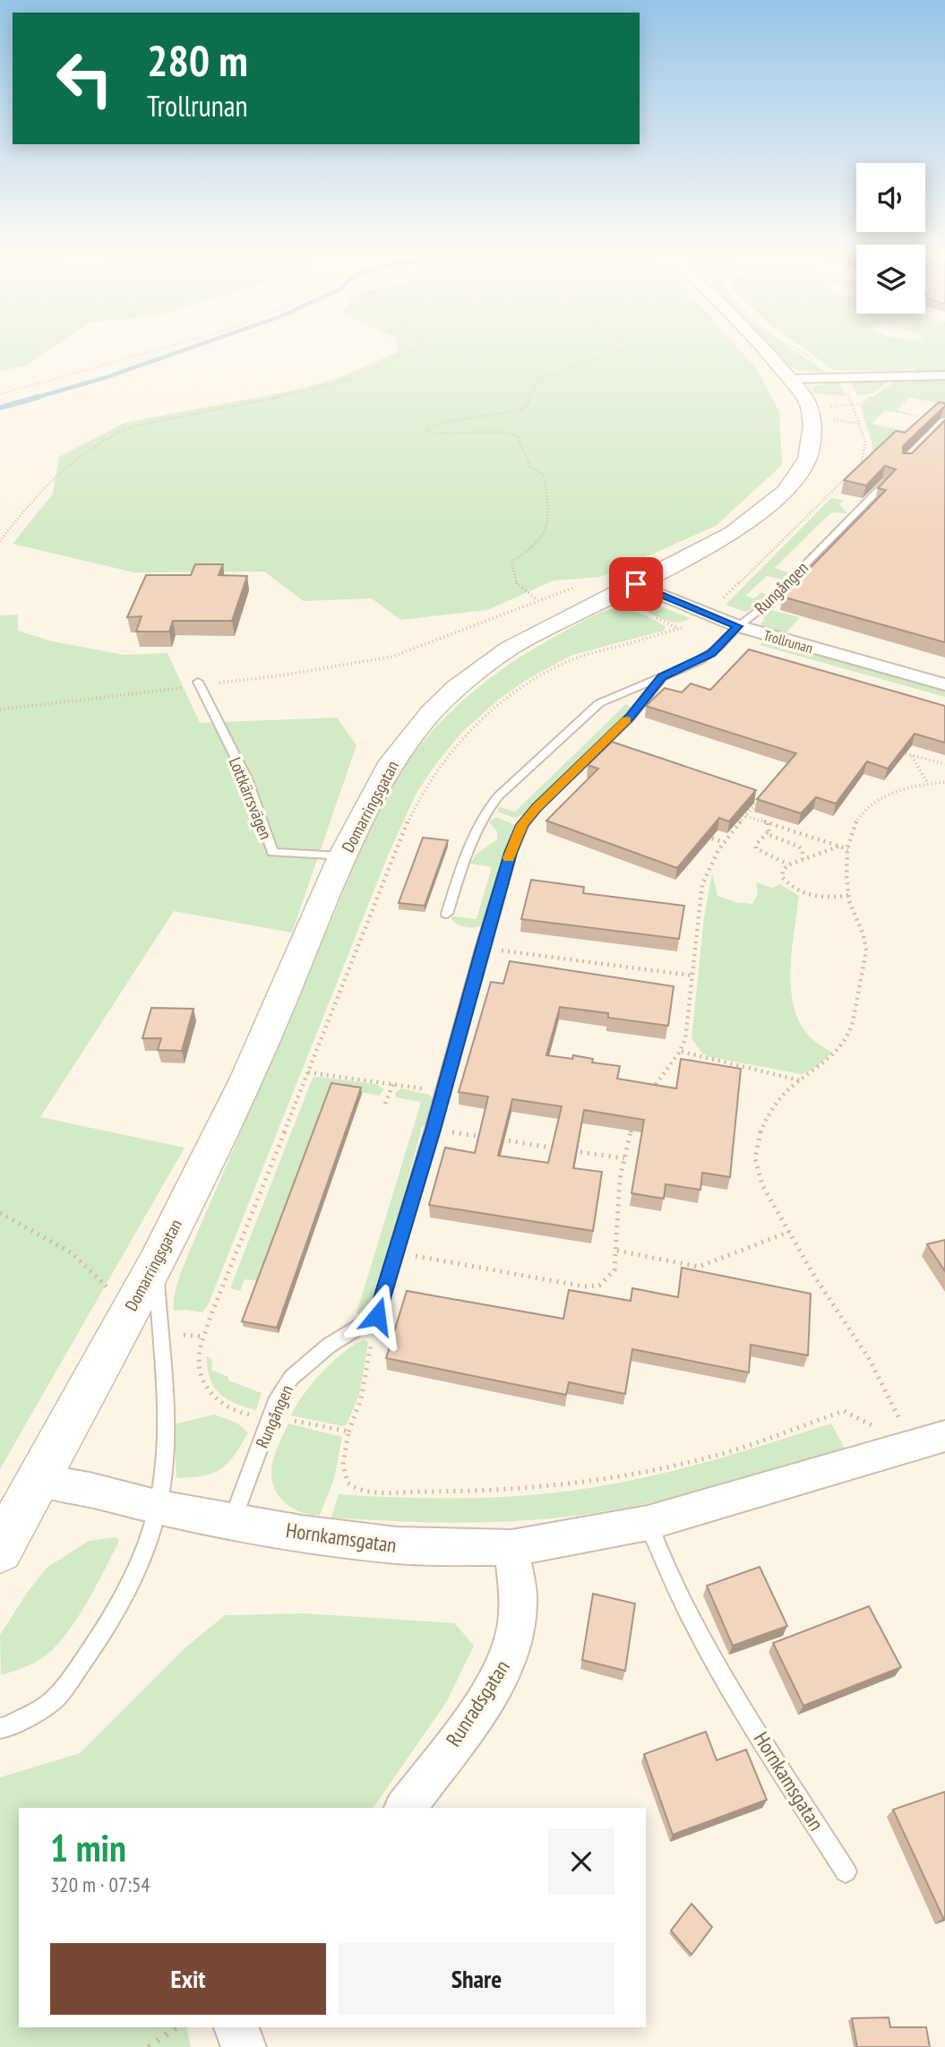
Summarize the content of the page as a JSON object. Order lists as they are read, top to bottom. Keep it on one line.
{"streets":{"street":["Trollrunan","Domarringsgatan","Hornkamsgatan","Runradsgatan"],"lane":["Rungången","Lottkärrsvägen"]},"crossings":[["Rungången","Trollrunan"],["Rungången","Hornkamsgatan"],["Trollrunan","Domarringsgatan"],["Lottkärrsvägen","Domarringsgatan"],["Domarringsgatan","Hornkamsgatan"],["Hornkamsgatan","Runradsgatan"]],"page":{"turn":["280 m","Trollrunan"],"heading":["1 min","320 m · 07:54"],"buttons":["Exit","Share"]}}
